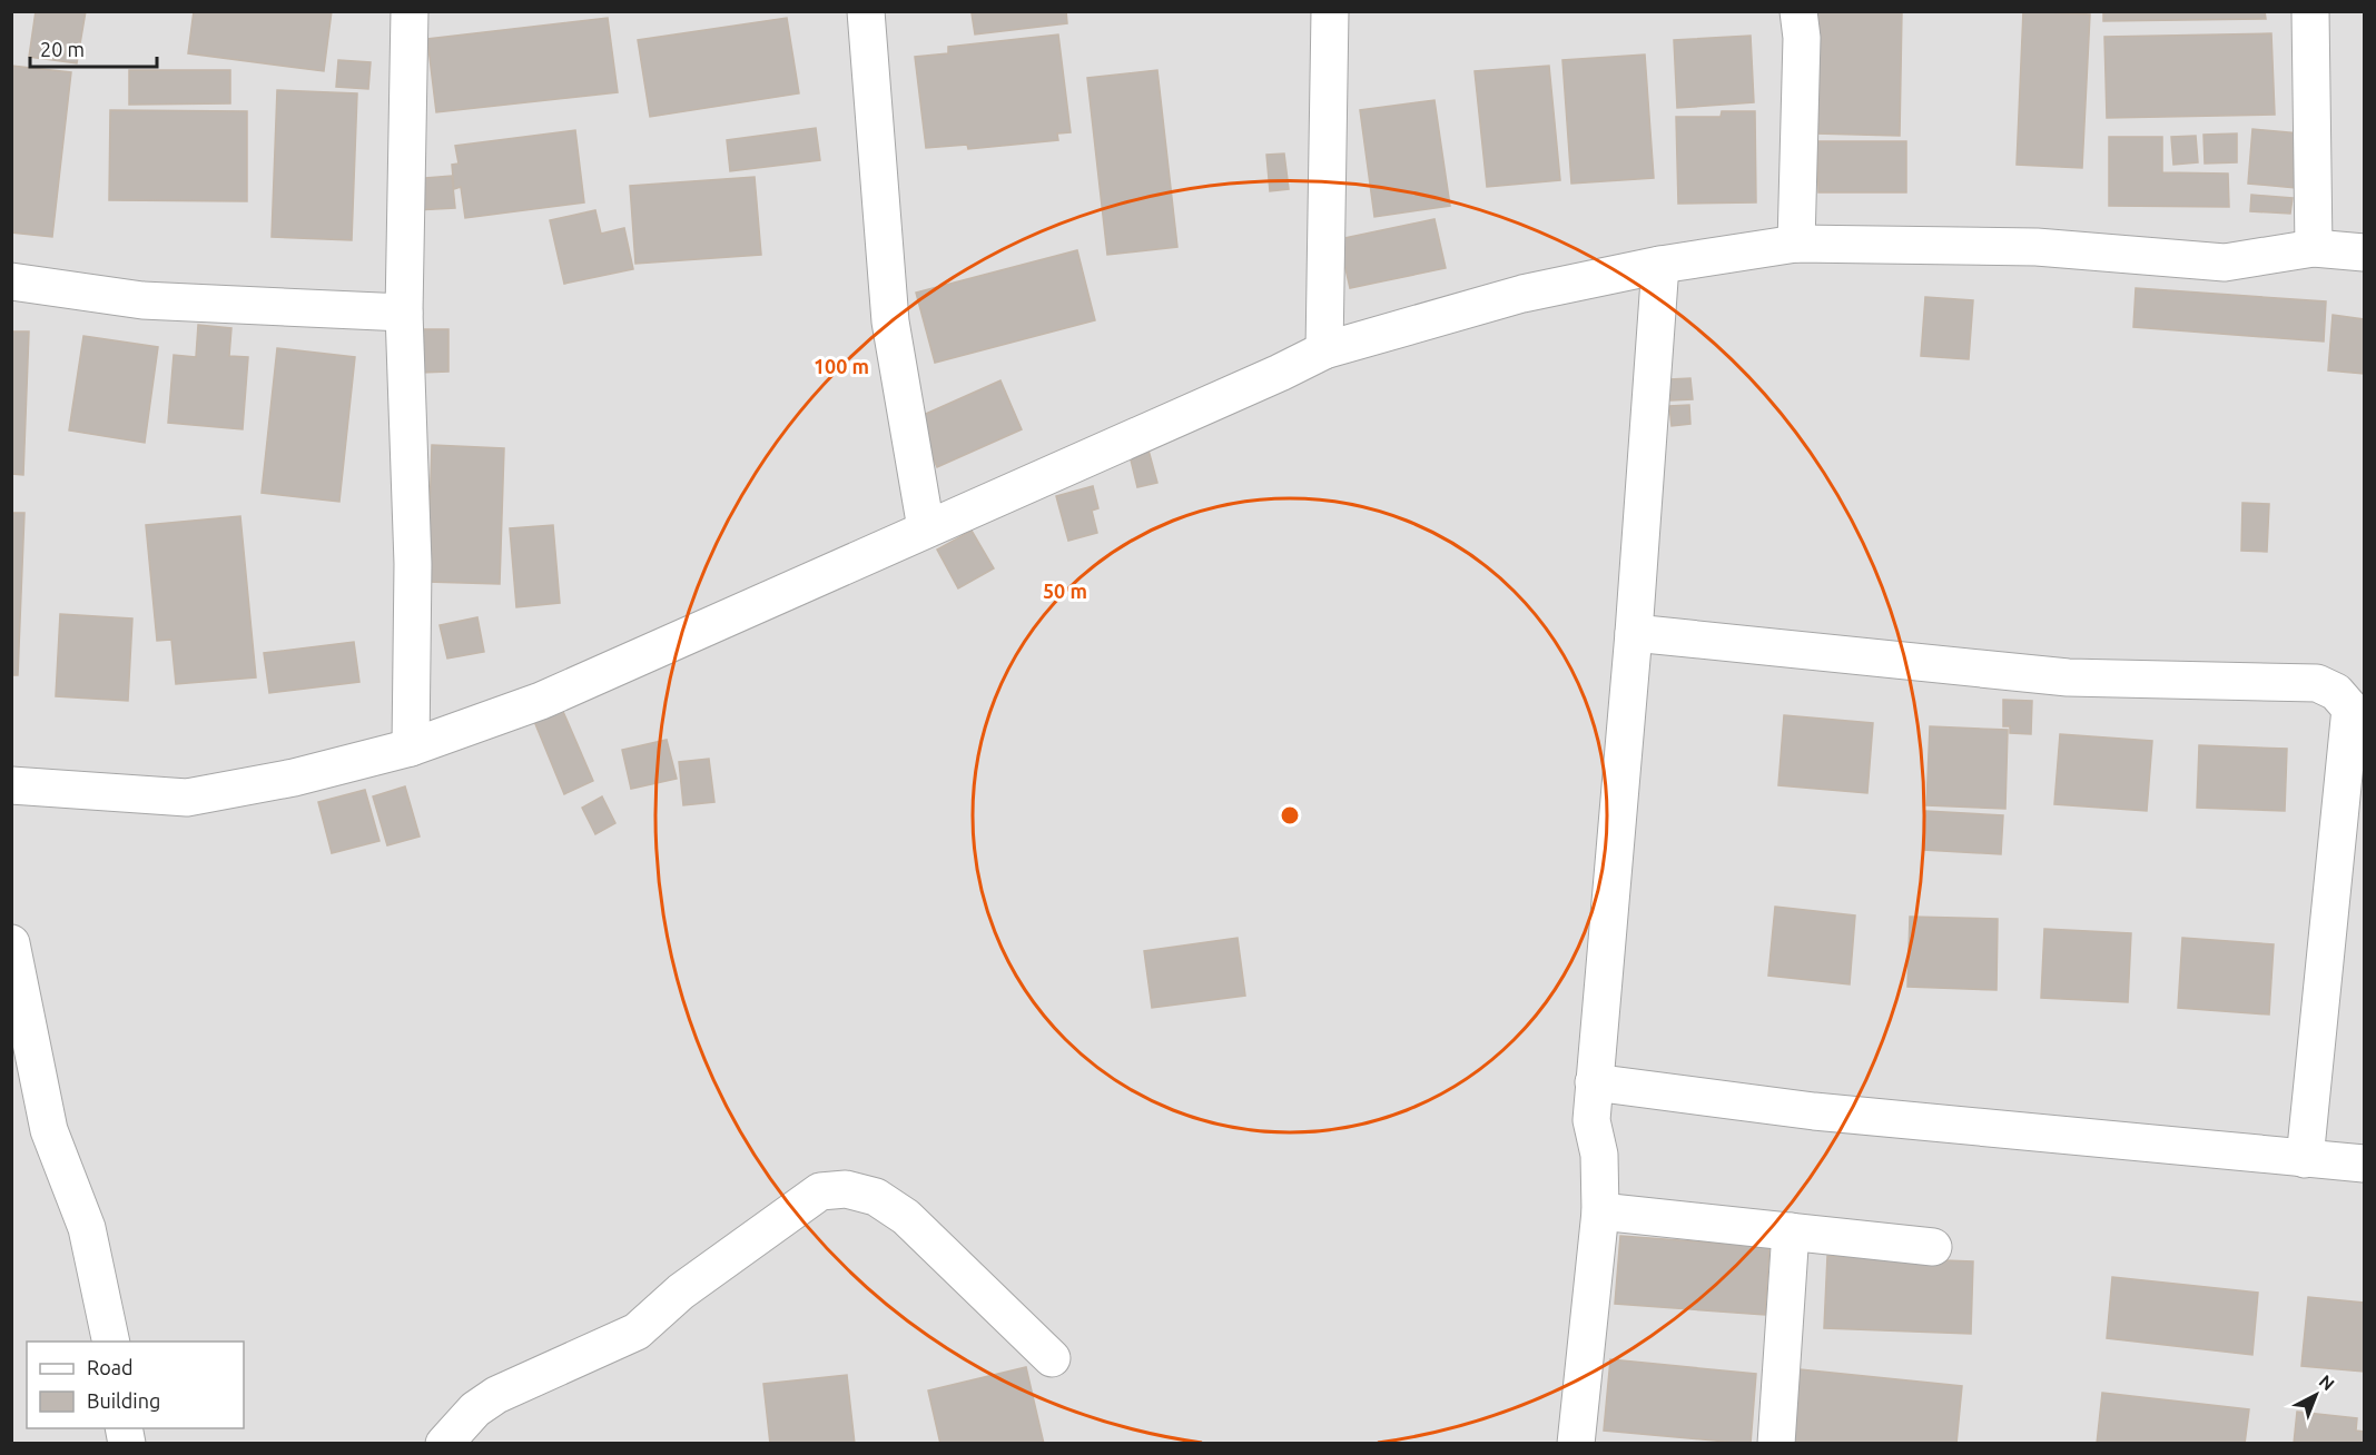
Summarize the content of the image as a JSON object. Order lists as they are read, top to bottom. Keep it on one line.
{"legend":["Road","Building"],"scale_bar":"20 m","north":"top right","rings":["100 m","50 m"]}
